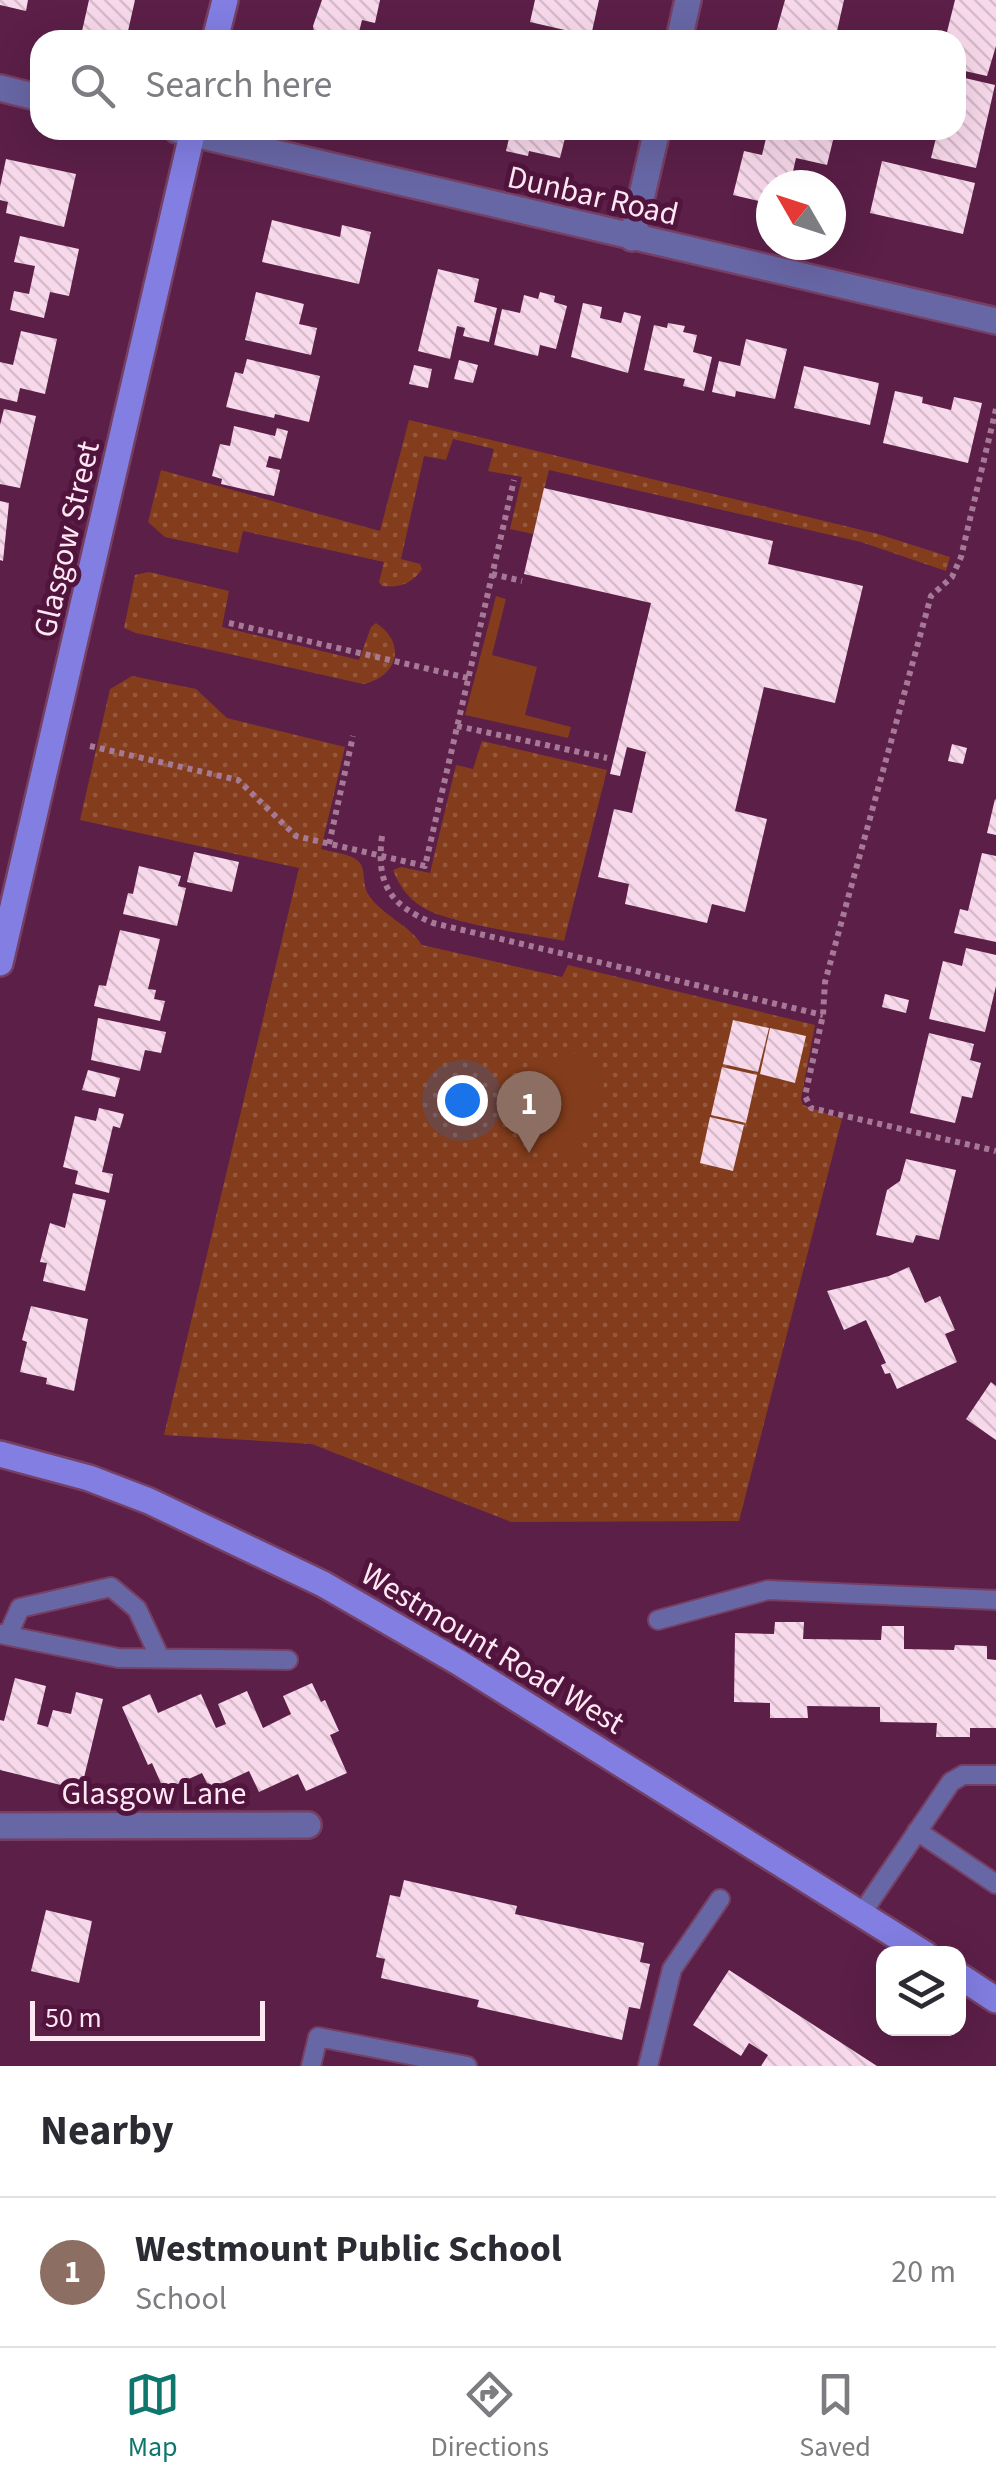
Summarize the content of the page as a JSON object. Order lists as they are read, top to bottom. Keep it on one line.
{"streets":{"main road":["Glasgow Street","Westmount Road West"],"street":["Dunbar Road","Glasgow Lane"]},"scale_bar":"50 m","north":"top left","page":{"search":"Search here","pins":"1","scale":"50 m","heading":"Nearby","list":[{"mark":"1","name":"Westmount Public School","note":"School","value":"20 m"}],"nav":["Map","Directions","Saved"]}}
